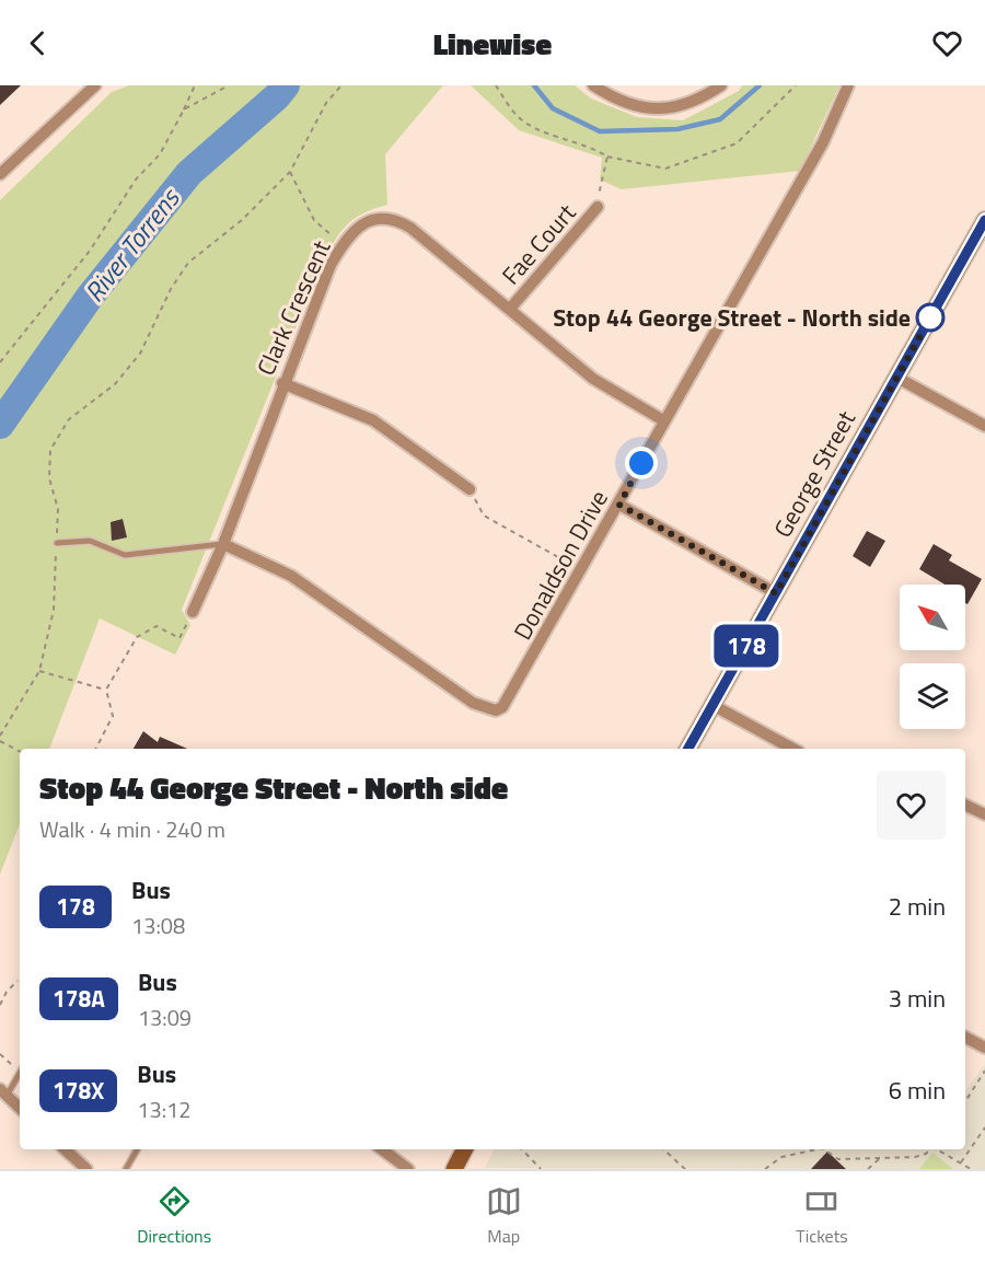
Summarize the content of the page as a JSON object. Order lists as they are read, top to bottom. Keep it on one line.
{"streets":{"street":["Fae Court","Clark Crescent","George Street","Donaldson Drive"]},"crossings":[["Fae Court","Clark Crescent"],["Clark Crescent","Donaldson Drive"]],"water":["River Torrens"],"places":["Stop 44 George Street - North side"],"lines":["bus line 178"],"north":"top left","page":{"header":"Linewise","on_map":"178","heading":["Stop 44 George Street - North side","Walk · 4 min · 240 m"],"list":[{"mark":"178","name":"Bus","note":"13:08","value":"2 min"},{"mark":"178A","name":"Bus","note":"13:09","value":"3 min"},{"mark":"178X","name":"Bus","note":"13:12","value":"6 min"}],"tabs":["Directions","Map","Tickets"]}}
